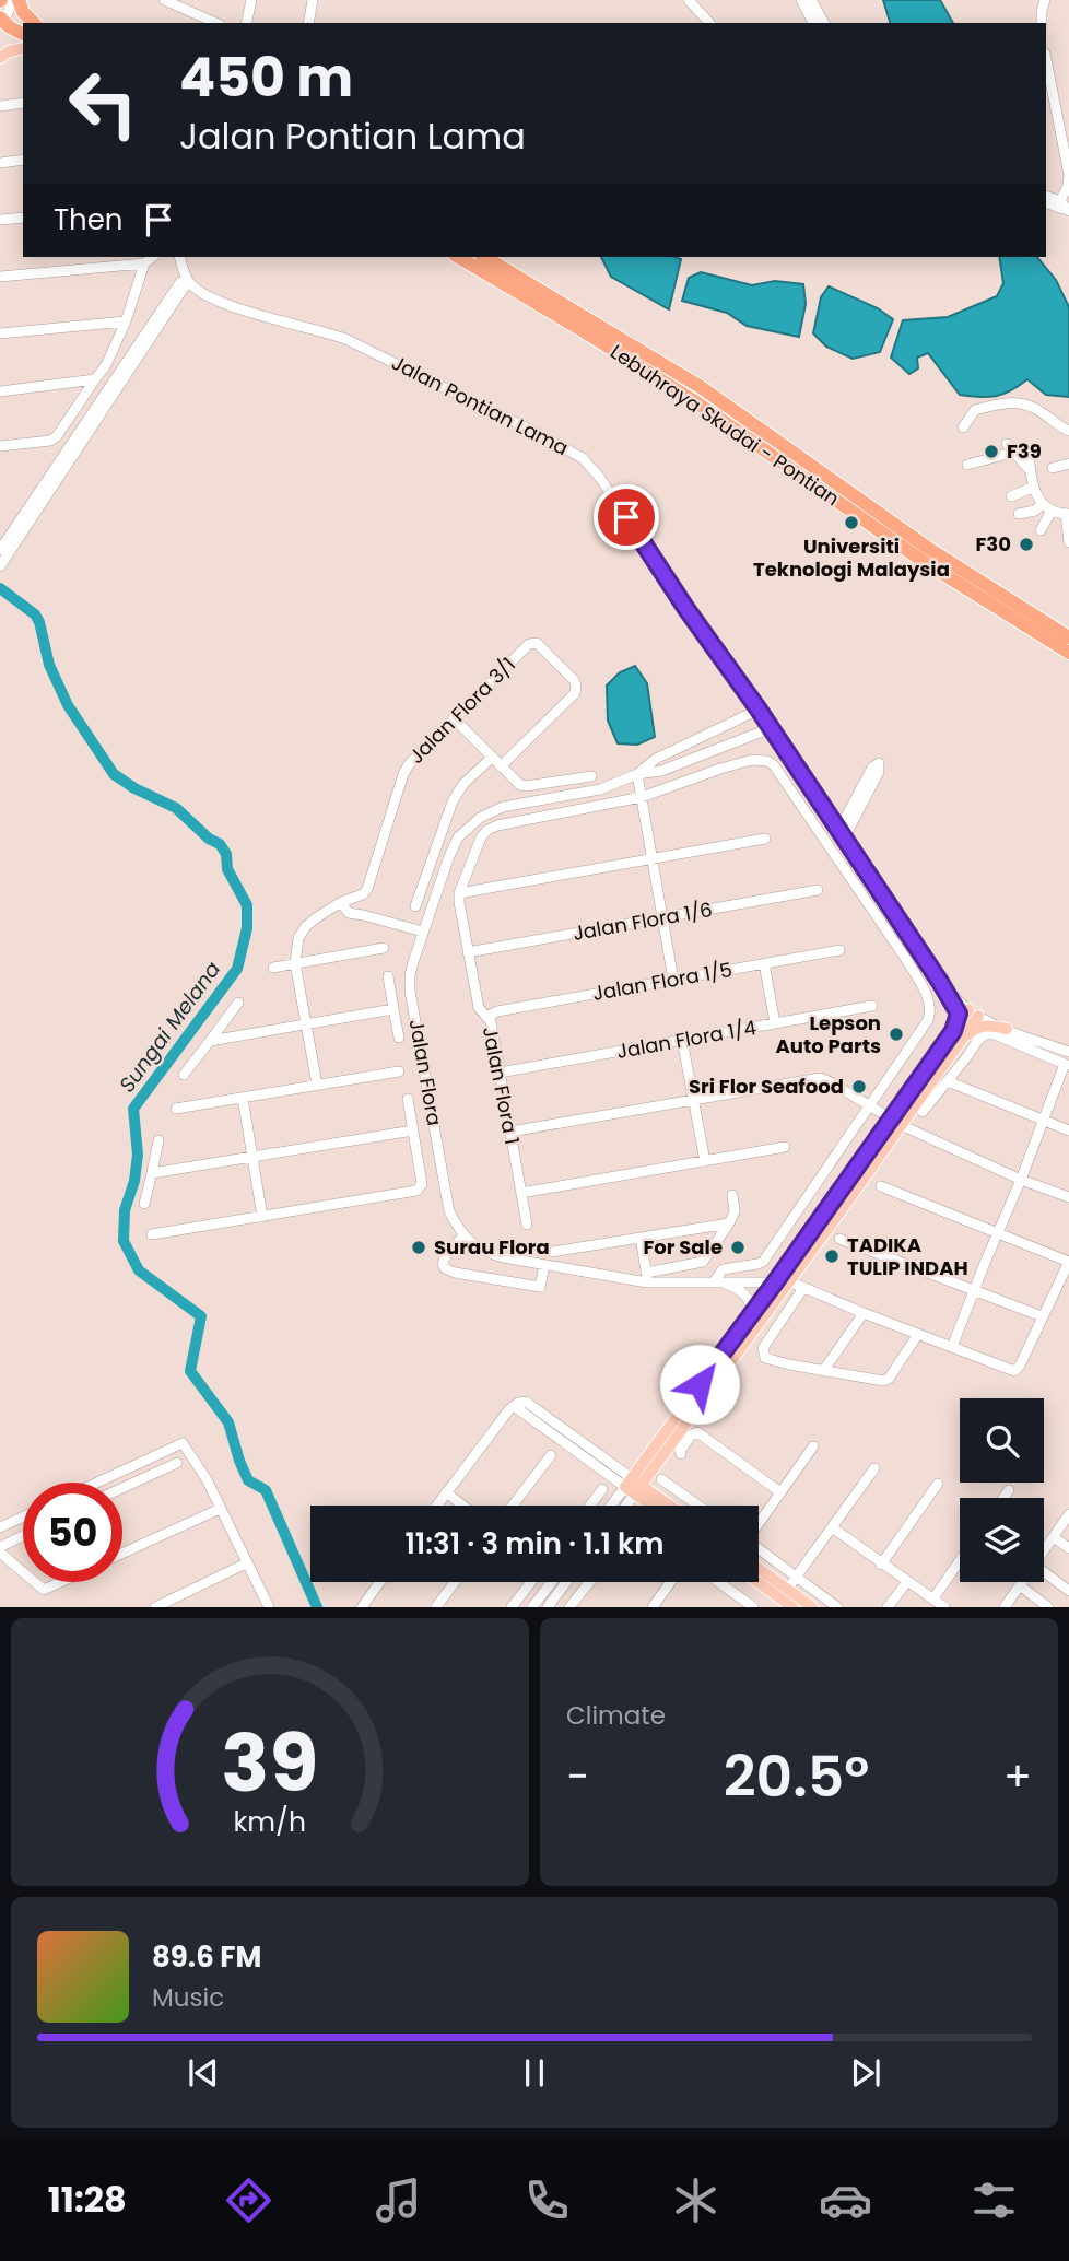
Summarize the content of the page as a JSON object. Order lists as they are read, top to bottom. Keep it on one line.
{"streets":{"highway":["Lebuhraya Skudai - Pontian"],"street":["Jalan Pontian Lama","Jalan Flora 3/1","Jalan Flora 1/6","Jalan Flora 1/5","Jalan Flora 1/4","Jalan Flora","Jalan Flora 1"]},"crossings":[["Jalan Pontian Lama","Jalan Flora"],["Jalan Flora 1/6","Jalan Flora 1"],["Jalan Flora 1/5","Jalan Flora 1"],["Jalan Flora 1/4","Jalan Flora 1"]],"water":["Sungai Melana"],"places":["F39","Universiti Teknologi Malaysia","F30","Lepson Auto Parts","Sri Flor Seafood","Surau Flora","For Sale","TADIKA TULIP INDAH"],"page":{"turn":["450 m","Jalan Pontian Lama"],"then":"Then","limit":"50","trip":"11:31 · 3 min · 1.1 km","tile":"Climate","heat":["−","20.5°","+"],"song":["89.6 FM","Music"],"tabs":"11:28","gauge":["39","km/h"]}}
